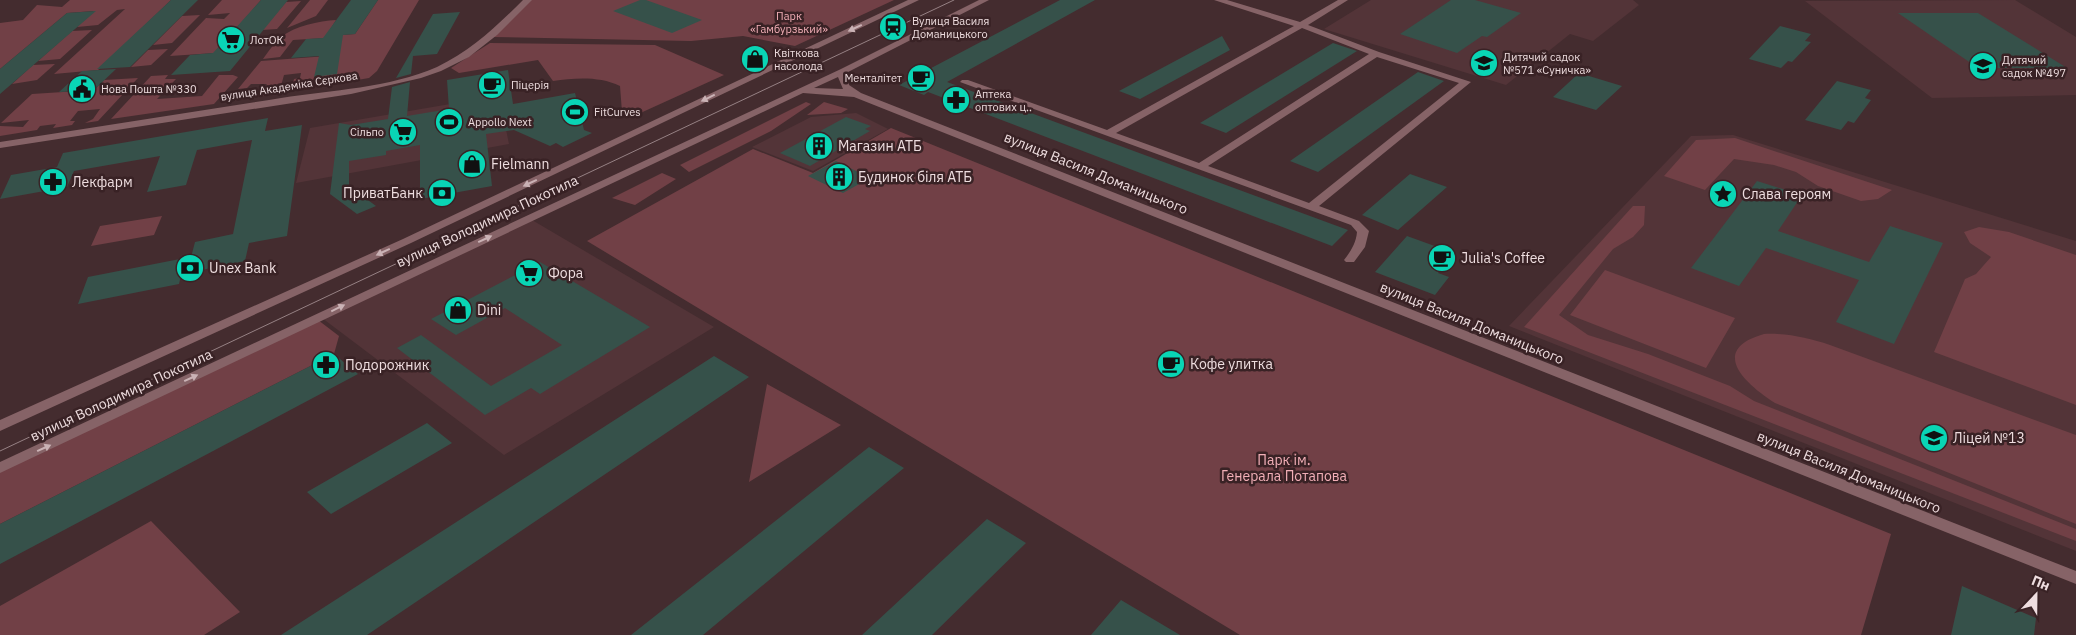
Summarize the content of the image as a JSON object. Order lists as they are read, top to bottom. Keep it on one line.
{"streets":{"street":["вулиця Академіка Сєркова","вулиця Василя Доманицького","вулиця Володимира Покотила"]},"crossings":[["вулиця Василя Доманицького","вулиця Володимира Покотила"]],"parks":["Парк «Гамбурзький»","Парк ім. Генерала Потапова"],"places":{"station":["Вулиця Василя Доманицького"],"supermarket":["ЛотОК","Сільпо","Фора"],"shop":["Квіткова насолода","Fielmann","Dini"],"school or university":["Дитячий садок №571 «Суничка»","Дитячий садок №497","Ліцей №13"],"cafe":["Менталітет","Піцерія","Julia's Coffee","Кофе улитка"],"public building":["Нова Пошта №330"],"pharmacy":["Аптека оптових ц‥","Лекфарм","Подорожник"],"sports":["FitCurves","Appollo Next"],"building":["Магазин АТБ","Будинок біля АТБ"],"bank":["ПриватБанк","Unex Bank"],"place":["Слава героям"]},"north":"top"}
